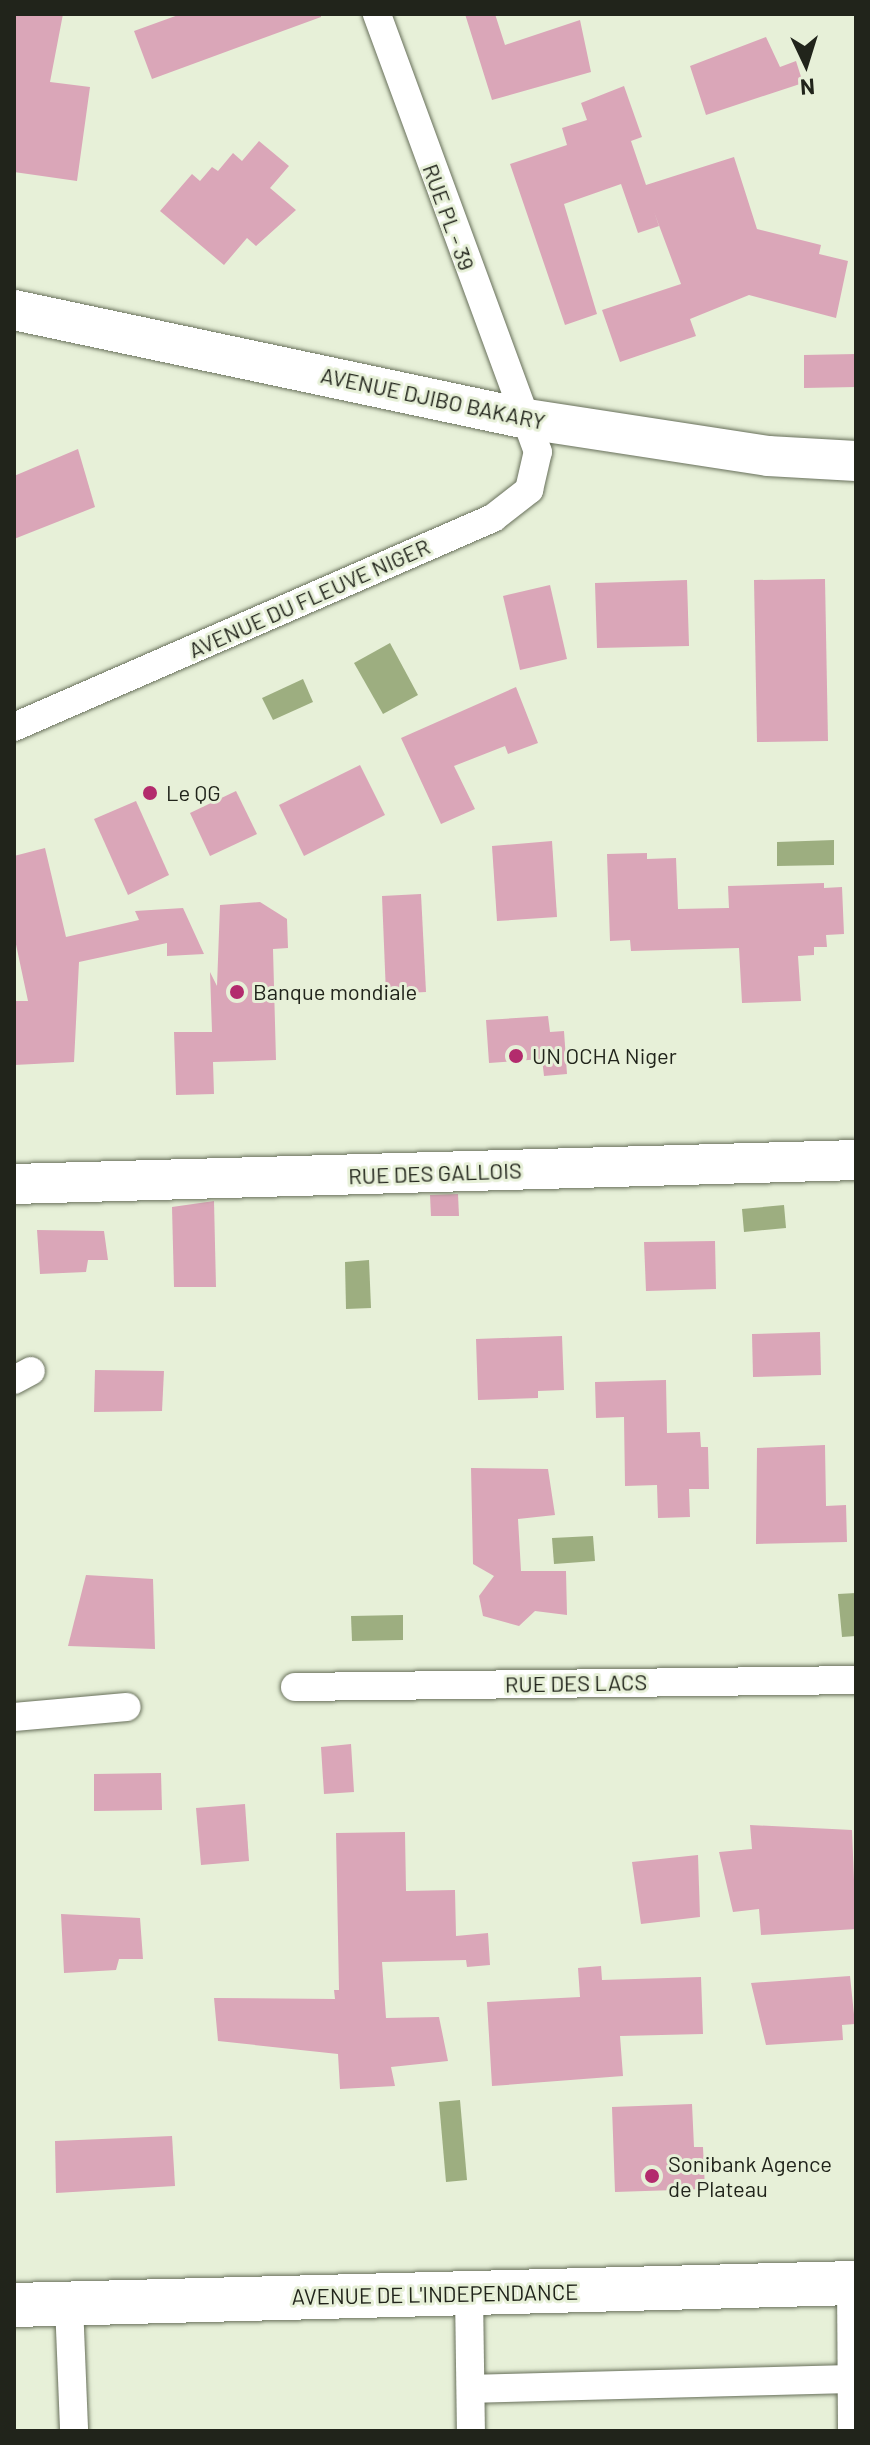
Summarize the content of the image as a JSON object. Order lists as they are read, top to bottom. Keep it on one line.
{"streets":{"highway":["AVENUE DE L'INDEPENDANCE"],"street":["RUE PL - 39","AVENUE DJIBO BAKARY","AVENUE DU FLEUVE NIGER","RUE DES GALLOIS","RUE DES LACS"]},"crossings":[["RUE PL - 39","AVENUE DJIBO BAKARY"],["RUE PL - 39","AVENUE DU FLEUVE NIGER"],["AVENUE DJIBO BAKARY","AVENUE DU FLEUVE NIGER"]],"places":["Le QG","Banque mondiale","UN OCHA Niger","Sonibank Agence de Plateau"],"north":"bottom"}
